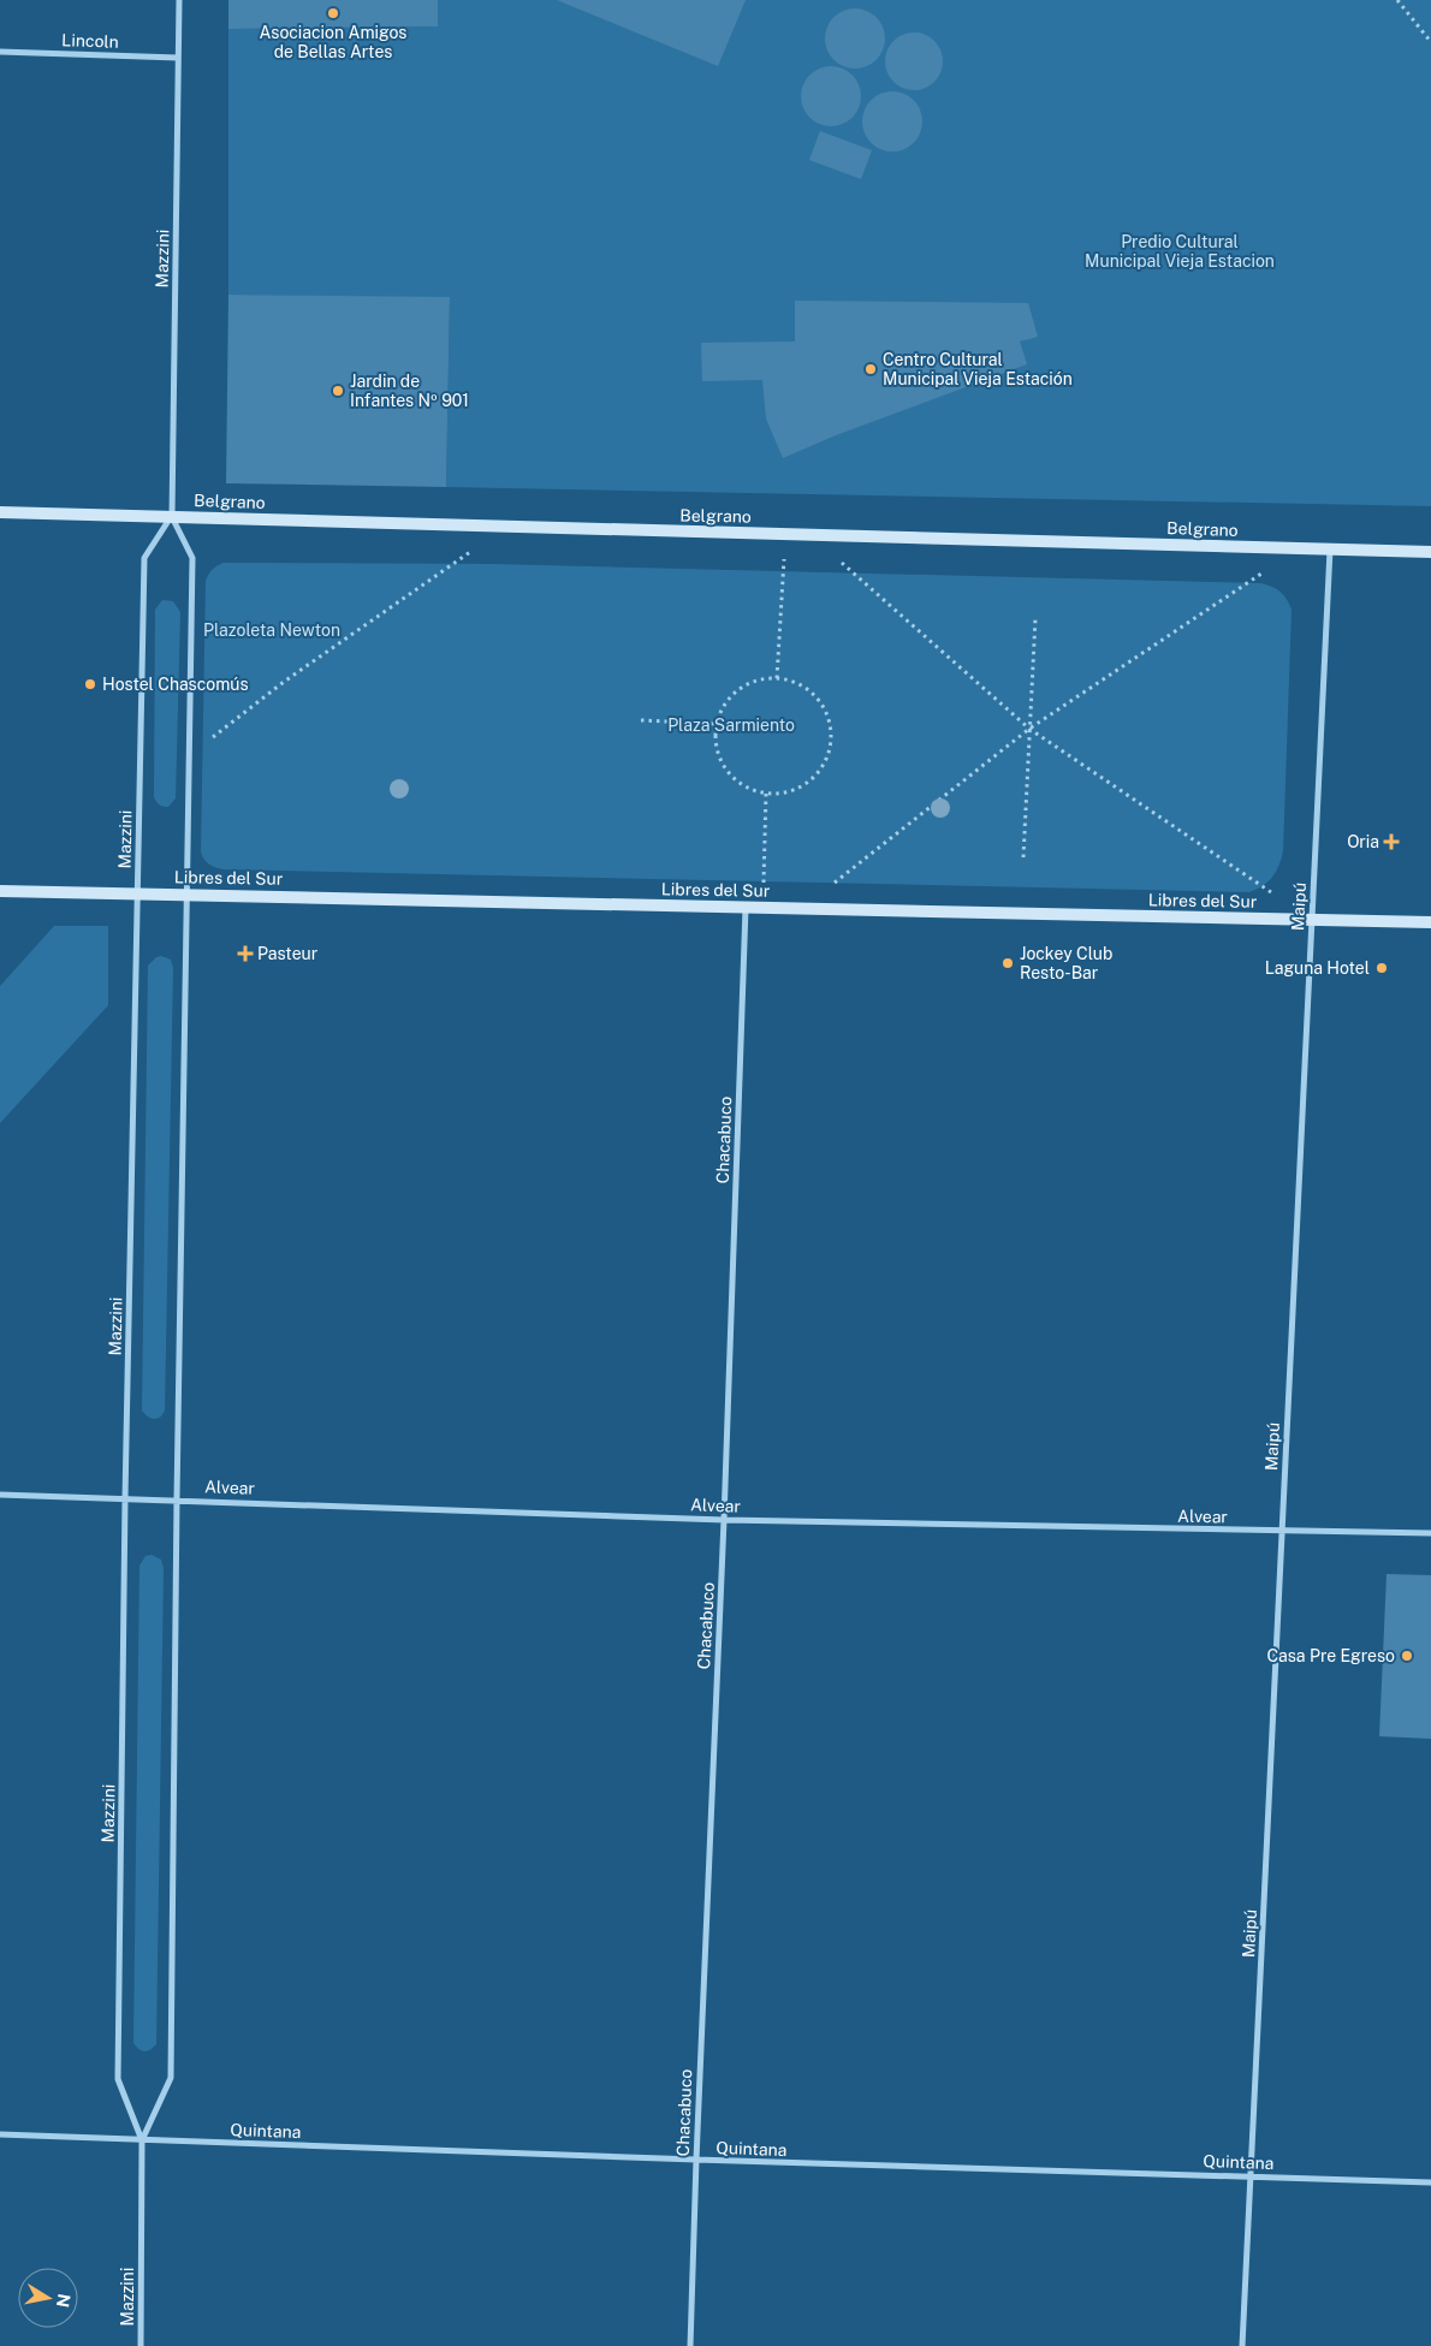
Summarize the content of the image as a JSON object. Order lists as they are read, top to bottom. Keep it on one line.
{"streets":{"main road":["Belgrano","Libres del Sur"],"street":["Lincoln","Mazzini","Maipú","Chacabuco","Alvear","Quintana"]},"crossings":[["Lincoln","Mazzini"],["Mazzini","Belgrano"],["Mazzini","Libres del Sur"],["Mazzini","Alvear"],["Mazzini","Quintana"],["Belgrano","Maipú"],["Libres del Sur","Maipú"],["Libres del Sur","Chacabuco"],["Maipú","Alvear"],["Maipú","Quintana"],["Chacabuco","Alvear"],["Chacabuco","Quintana"]],"parks":["Predio Cultural Municipal Vieja Estacion","Plazoleta Newton","Plaza Sarmiento"],"places":{"other":["Asociacion Amigos de Bellas Artes","Centro Cultural Municipal Vieja Estación","Jardin de Infantes Nº 901","Hostel Chascomús","Jockey Club Resto-Bar","Laguna Hotel","Casa Pre Egreso"],"health":["Oria","Pasteur"]},"north":"right"}
